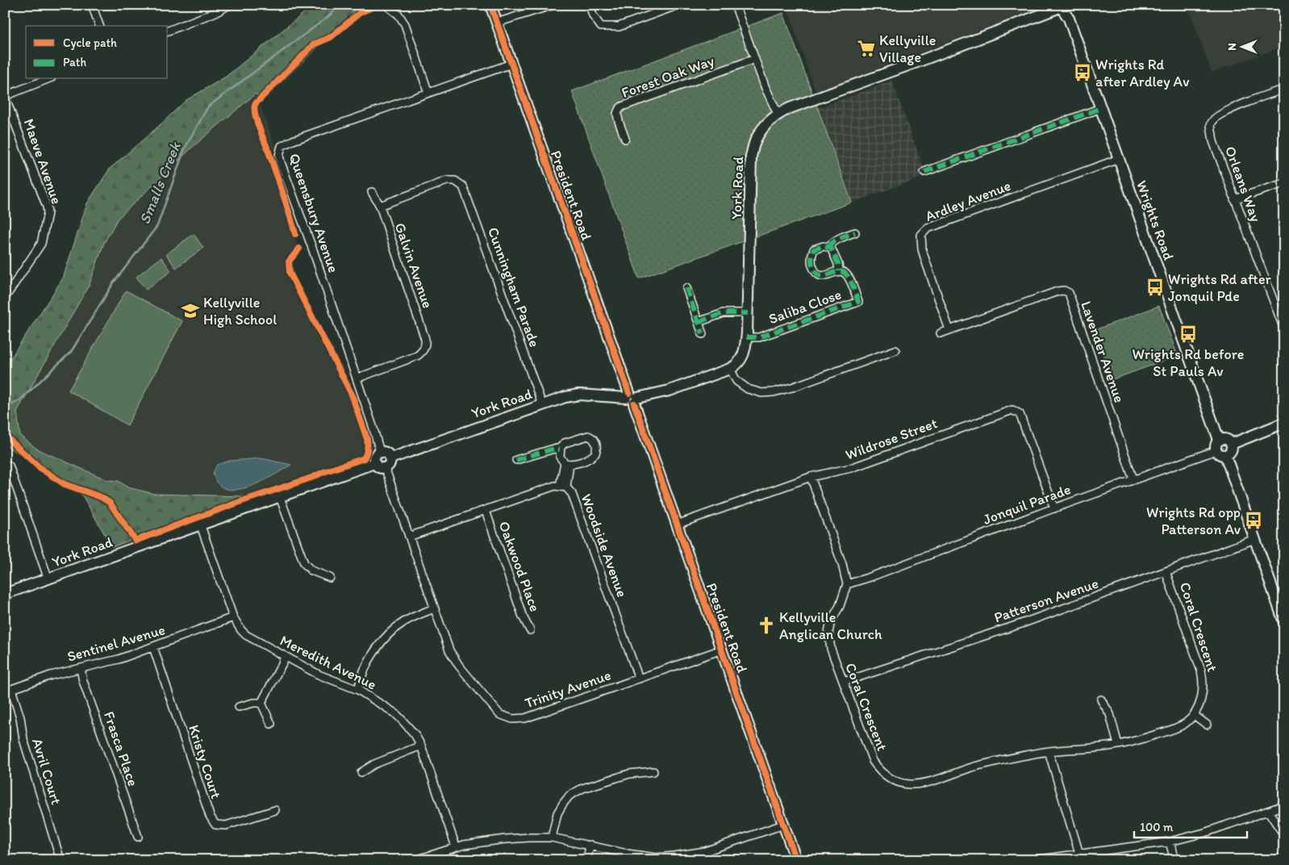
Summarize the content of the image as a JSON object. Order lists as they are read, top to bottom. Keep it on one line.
{"streets":{"street":["Forest Oak Way","Maeve Avenue","Orleans Way","York Road","President Road","Ardley Avenue","Queensbury Avenue","Wrights Road","Galvin Avenue","Cunningham Parade","Saliba Close","Lavender Avenue","Wildrose Street","Jonquil Parade","Woodside Avenue","Oakwood Place","Patterson Avenue","Coral Crescent","Sentinel Avenue","Meredith Avenue","Trinity Avenue","Frasca Place","Kristy Court","Avril Court"]},"crossings":[["York Road","President Road"],["York Road","Queensbury Avenue"],["York Road","Wrights Road"],["York Road","Cunningham Parade"],["York Road","Saliba Close"],["York Road","Meredith Avenue"],["York Road","Trinity Avenue"],["President Road","Queensbury Avenue"],["President Road","Wildrose Street"],["President Road","Trinity Avenue"],["Ardley Avenue","Wrights Road"],["Ardley Avenue","Lavender Avenue"],["Queensbury Avenue","Galvin Avenue"],["Queensbury Avenue","Trinity Avenue"],["Wrights Road","Jonquil Parade"],["Galvin Avenue","Cunningham Parade"],["Lavender Avenue","Jonquil Parade"],["Wildrose Street","Jonquil Parade"],["Jonquil Parade","Coral Crescent"],["Woodside Avenue","Oakwood Place"],["Woodside Avenue","Trinity Avenue"],["Patterson Avenue","Coral Crescent"],["Sentinel Avenue","Meredith Avenue"],["Sentinel Avenue","Frasca Place"],["Sentinel Avenue","Kristy Court"],["Sentinel Avenue","Avril Court"]],"water":["Smalls Creek"],"places":{"supermarket":["Kellyville Village"],"bus stop":["Wrights Rd after Ardley Av","Wrights Rd after Jonquil Pde","Wrights Rd before St Pauls Av","Wrights Rd opp Patterson Av"],"school or university":["Kellyville High School"],"church":["Kellyville Anglican Church"]},"legend":["Cycle path","Path"],"scale_bar":"100 m","north":"left"}
